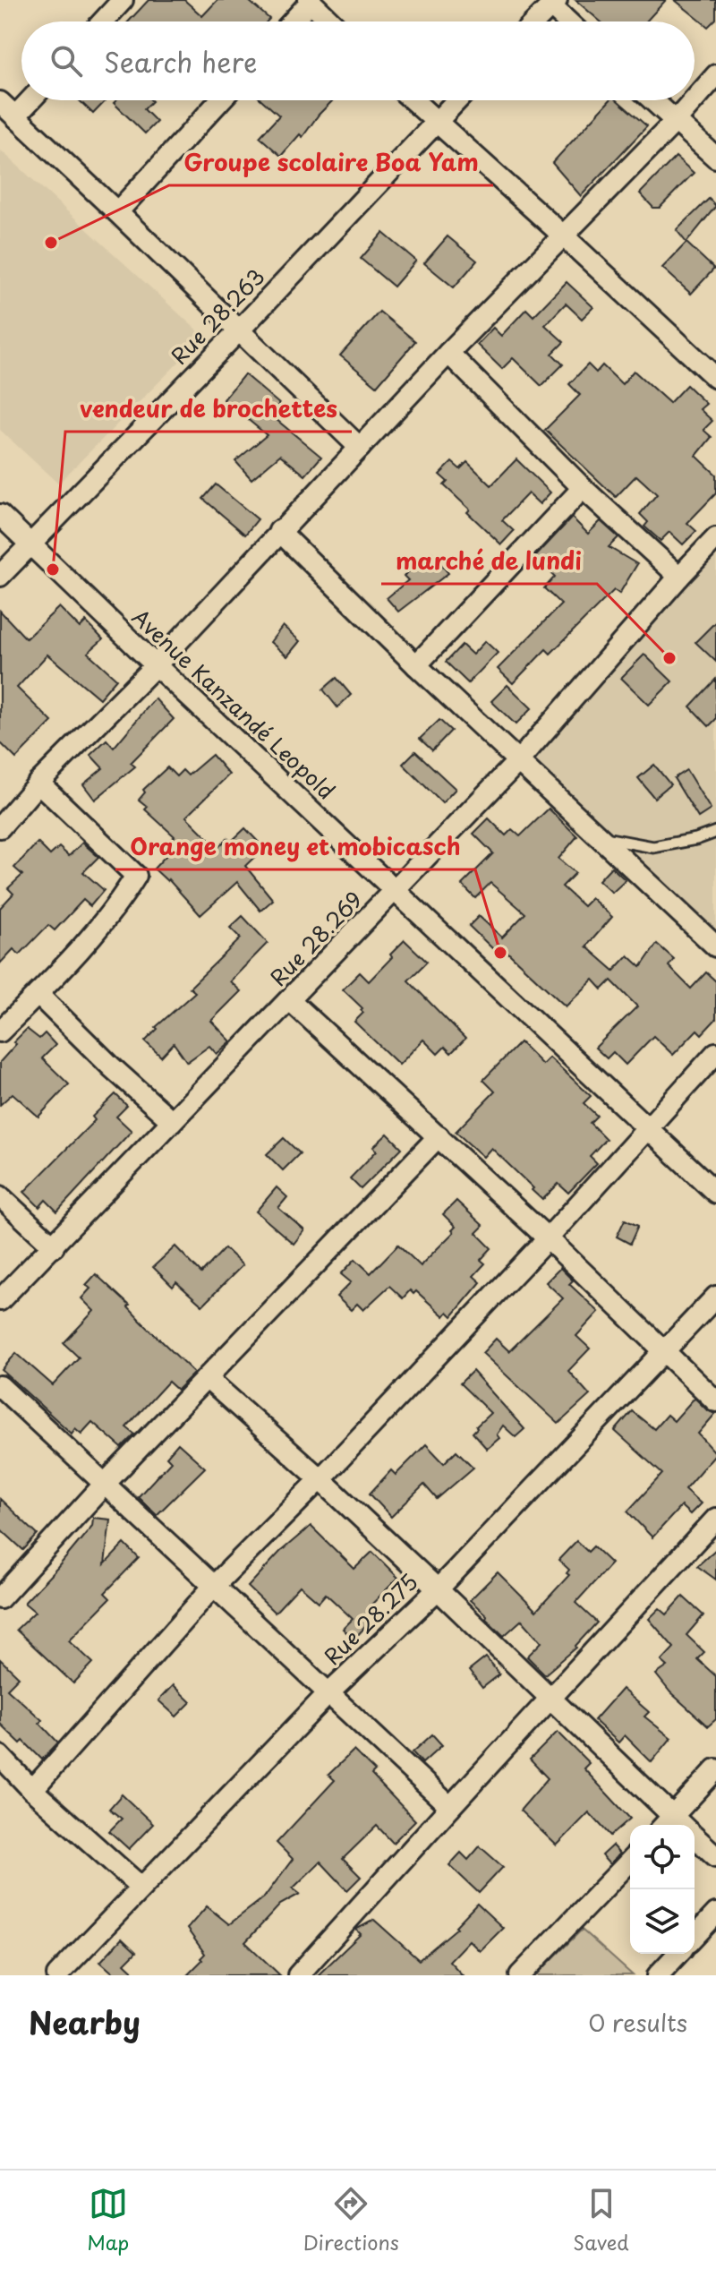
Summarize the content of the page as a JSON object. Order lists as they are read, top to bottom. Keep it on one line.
{"streets":{"street":["Rue 28.263","Avenue Kanzandé Leopold","Rue 28.269","Rue 28.275"]},"crossings":[["Rue 28.263","Avenue Kanzandé Leopold"],["Avenue Kanzandé Leopold","Rue 28.269"]],"places":["Groupe scolaire Boa Yam","vendeur de brochettes","marché de lundi","Orange money et mobicasch"],"page":{"search":"Search here","heading":["Nearby","0 results"],"nav":["Map","Directions","Saved"]}}
